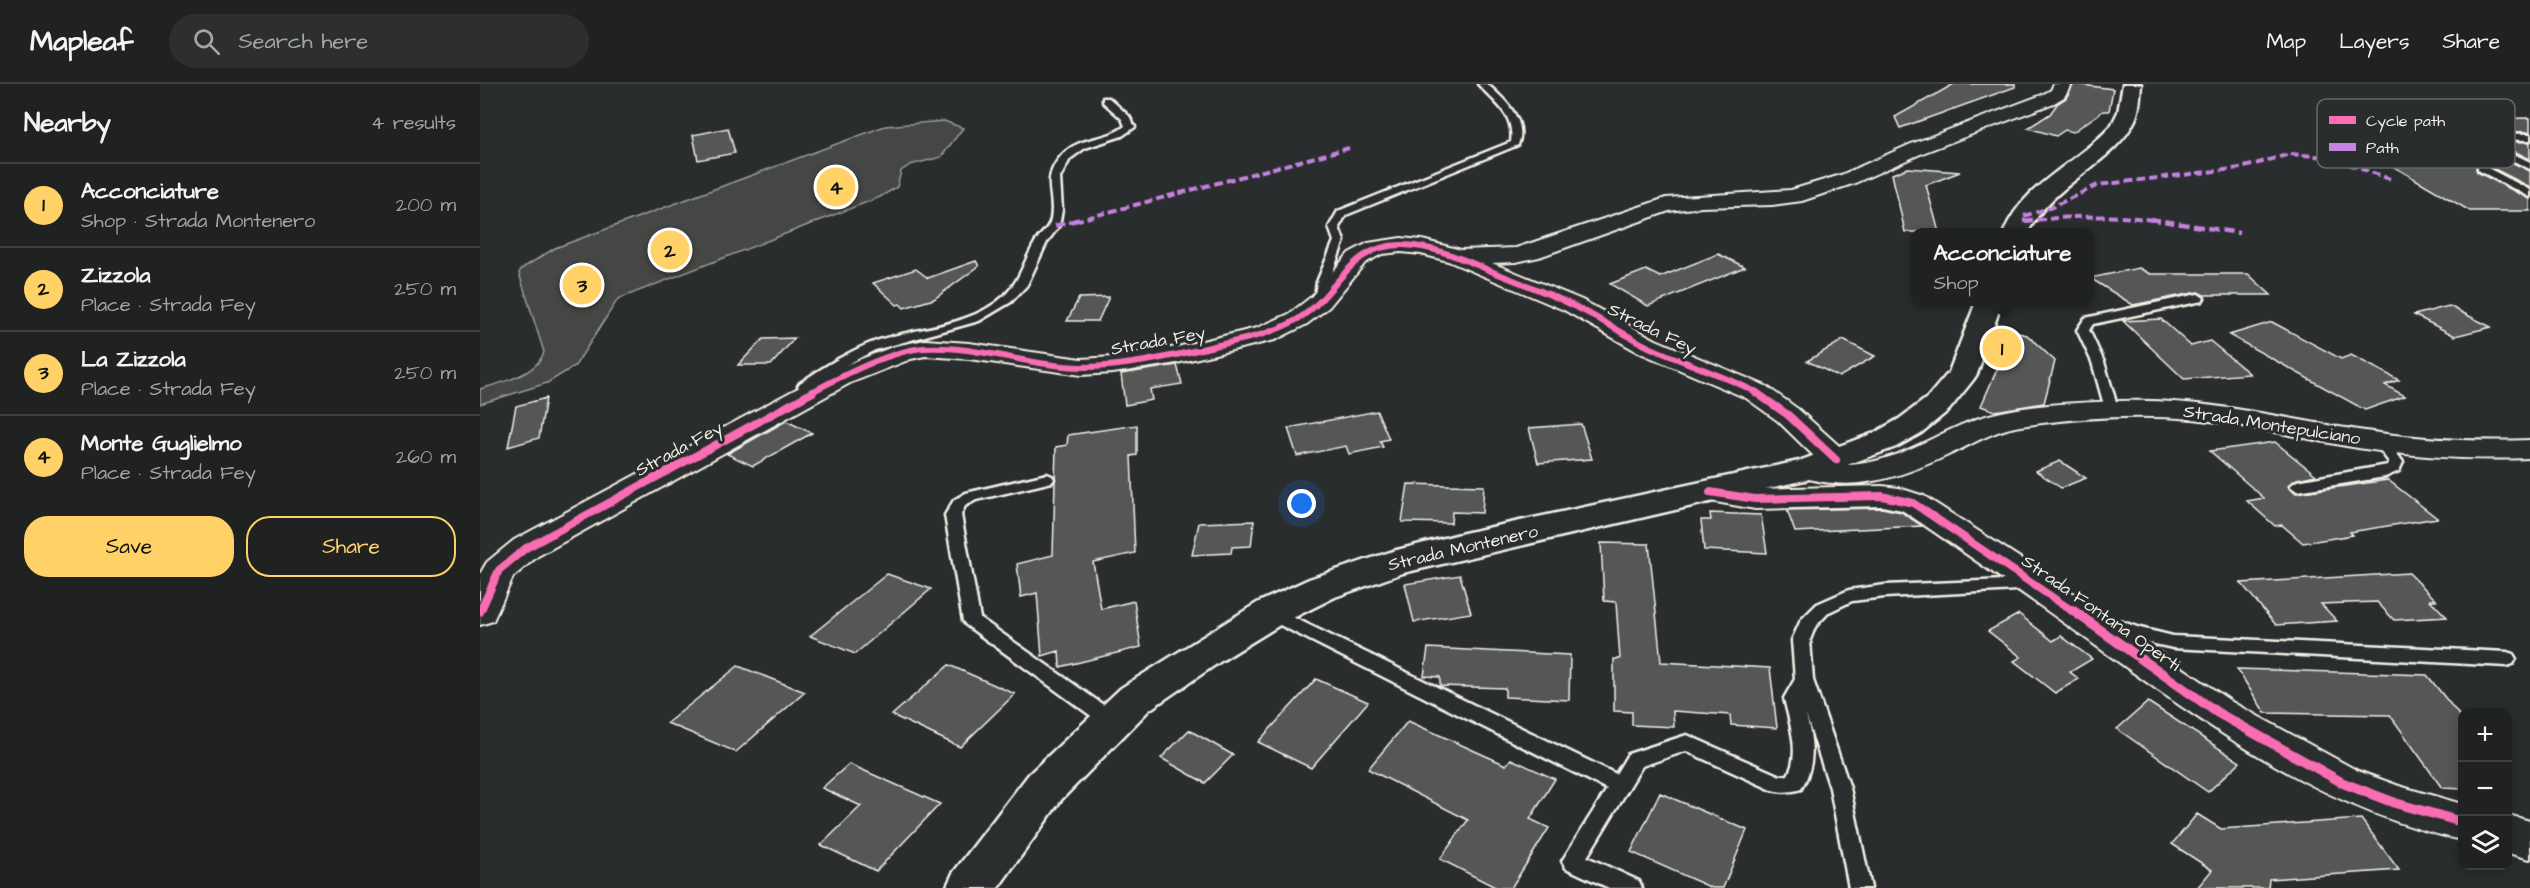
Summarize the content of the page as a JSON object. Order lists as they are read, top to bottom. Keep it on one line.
{"streets":{"main road":["Strada Montenero"],"street":["Strada Fey","Strada Montepulciano","Strada Fontana Operti"]},"crossings":[["Strada Fey","Strada Montepulciano"],["Strada Fey","Strada Montenero"],["Strada Montepulciano","Strada Montenero"],["Strada Montenero","Strada Fontana Operti"]],"legend":["Cycle path","Path"],"page":{"header":"Mapleaf","search":"Search here","nav":["Map","Layers","Share"],"heading":["Nearby","4 results"],"list":[{"mark":"1","name":"Acconciature","note":"Shop · Strada Montenero","value":"200 m"},{"mark":"2","name":"Zizzola","note":"Place · Strada Fey","value":"250 m"},{"mark":"3","name":"La Zizzola","note":"Place · Strada Fey","value":"250 m"},{"mark":"4","name":"Monte Guglielmo","note":"Place · Strada Fey","value":"260 m"}],"pins":["4","2","3","1"],"popup":["Acconciature","Shop"],"buttons":["Save","Share"],"map_buttons":["+","−"]}}
